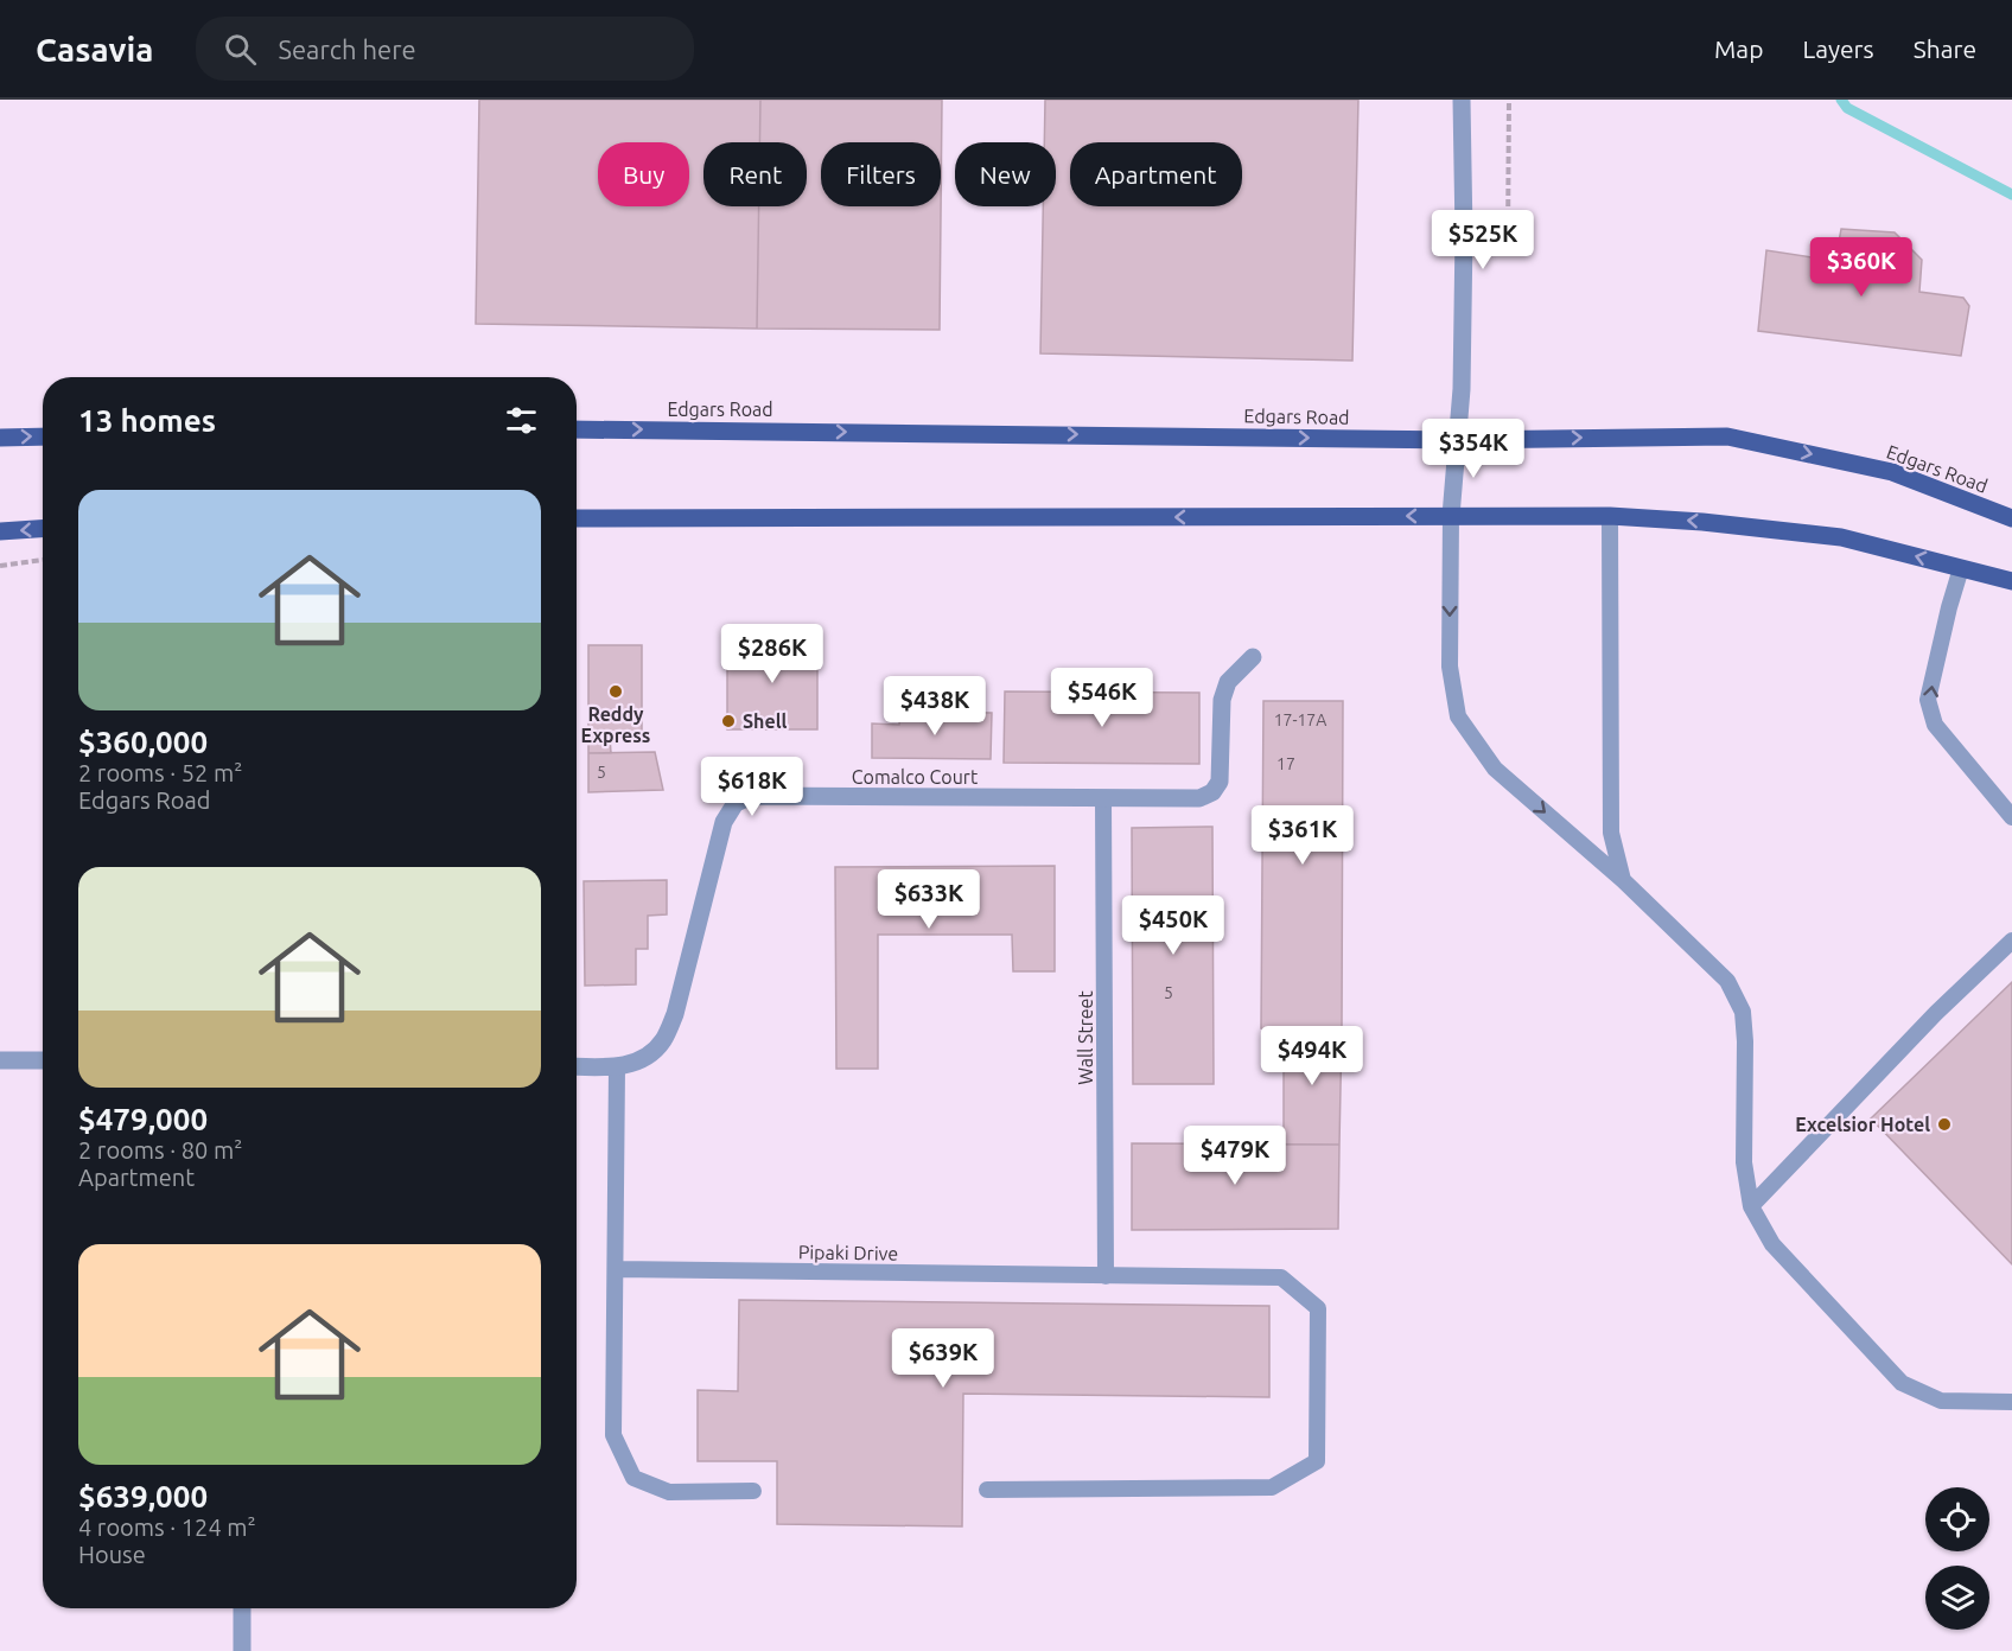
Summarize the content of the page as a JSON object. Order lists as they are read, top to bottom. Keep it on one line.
{"streets":{"main road":["Edgars Road"],"street":["Comalco Court"],"lane":["Wall Street","Pipaki Drive"]},"crossings":[["Comalco Court","Wall Street"],["Wall Street","Pipaki Drive"]],"places":["Reddy Express","Shell","Excelsior Hotel"],"house_numbers":["17-17A","17","5","5"],"page":{"header":"Casavia","search":"Search here","nav":["Map","Layers","Share"],"chip":["Buy","Rent","Filters","New","Apartment"],"price":["$525K","$360K","$354K","$286K","$546K","$438K","$618K","$361K","$633K","$450K","$494K","$479K","$639K"],"heading":"13 homes","list":[{"name":"$360,000","note":"2 rooms · 52 m² · Edgars Road"},{"name":"$479,000","note":"2 rooms · 80 m² · Apartment"},{"name":"$639,000","note":"4 rooms · 124 m² · House"}]}}
